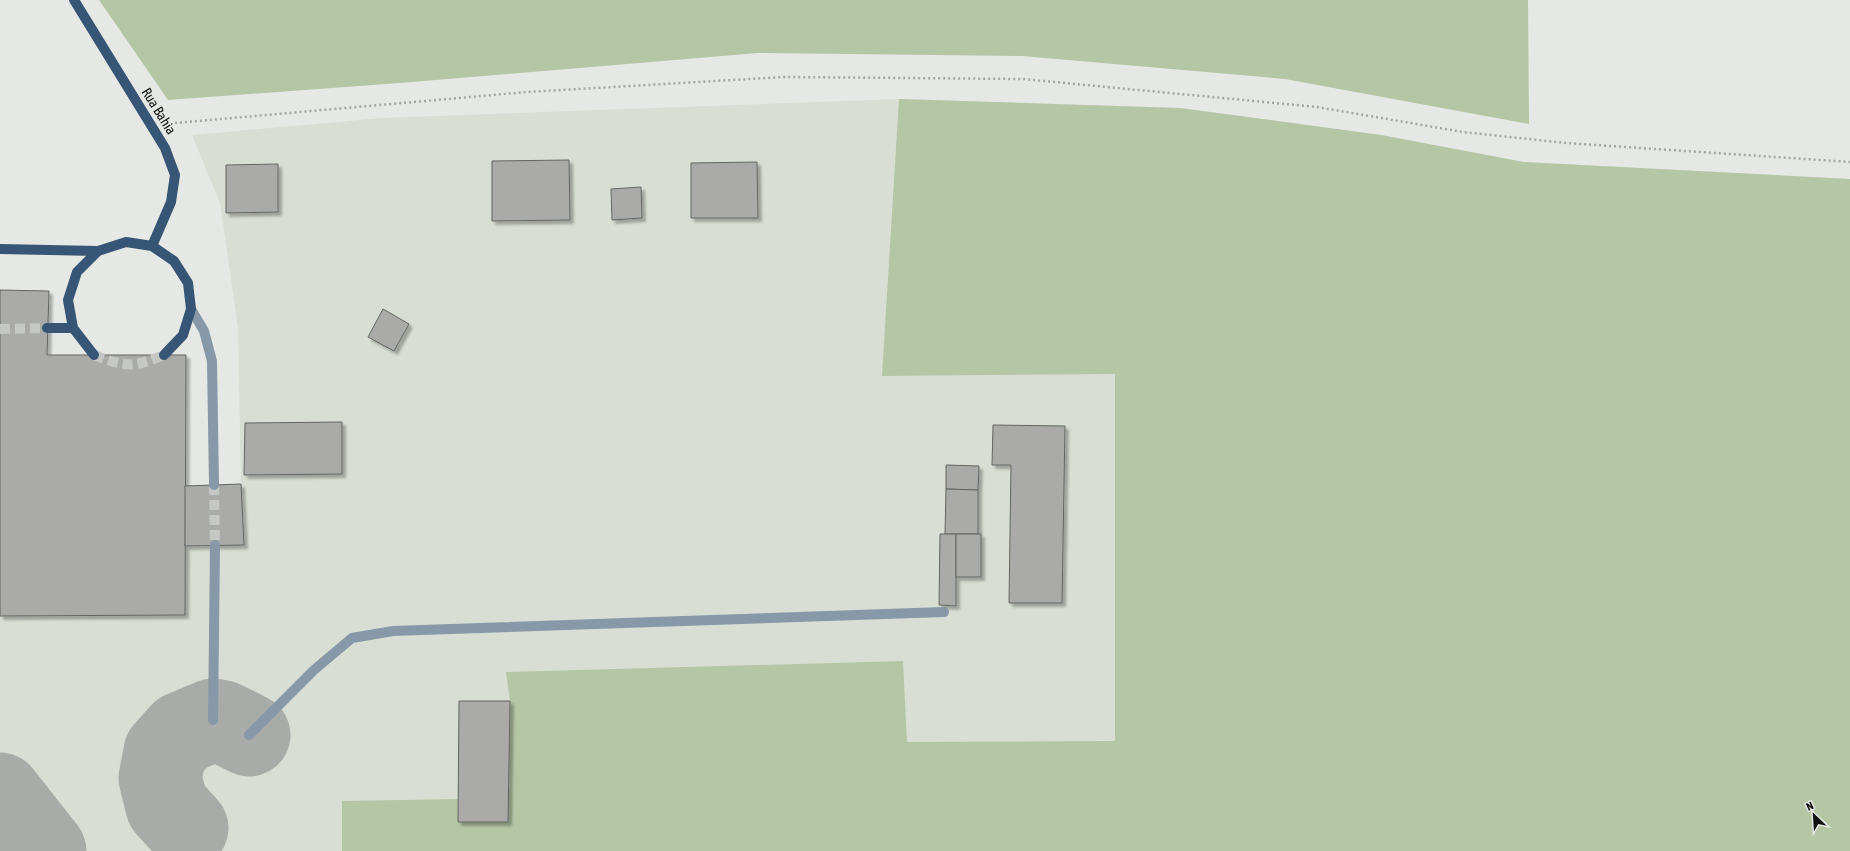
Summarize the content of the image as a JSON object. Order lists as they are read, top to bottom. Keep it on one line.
{"streets":{"main road":["Rua Bahia"]},"north":"top left"}
